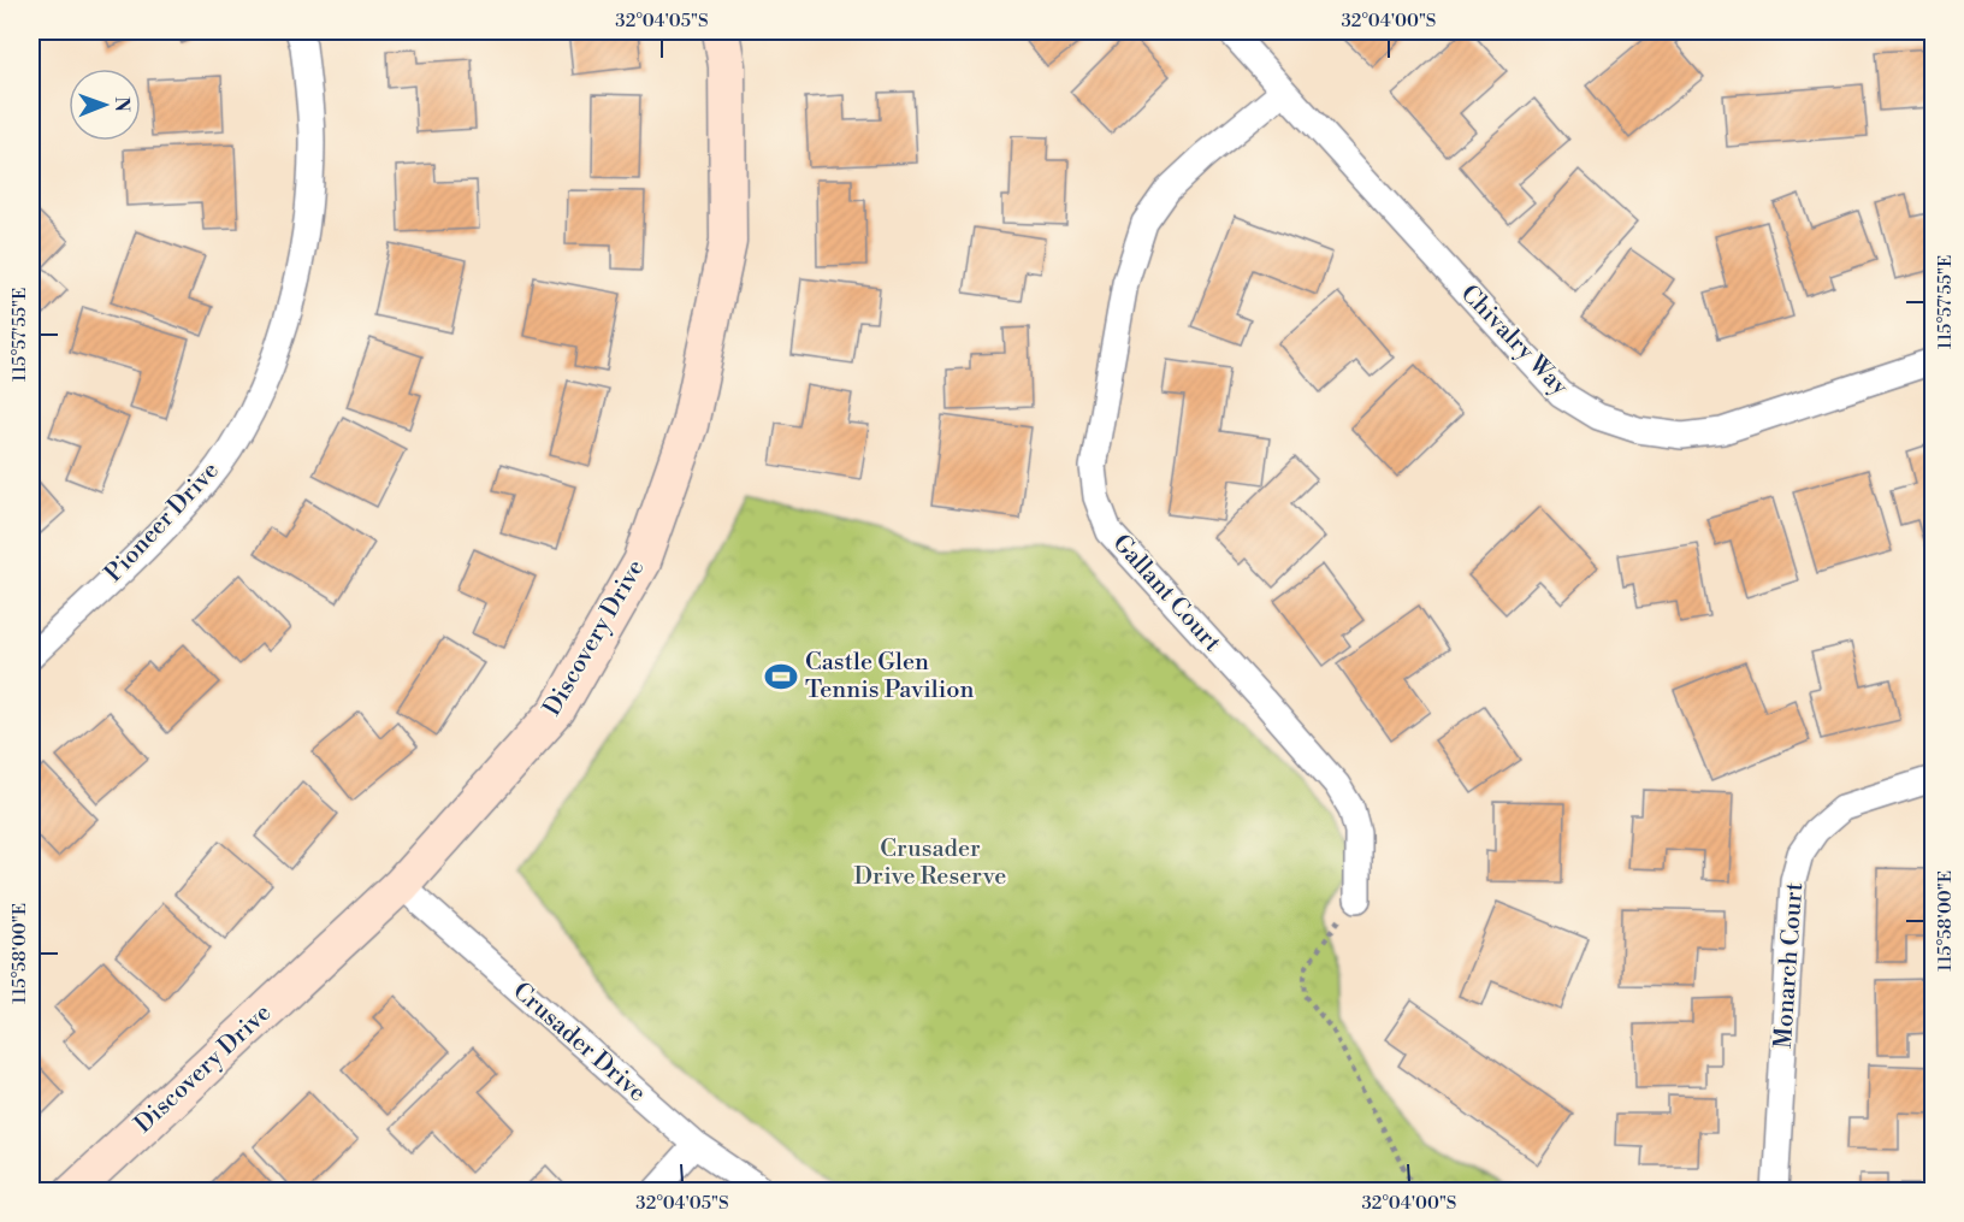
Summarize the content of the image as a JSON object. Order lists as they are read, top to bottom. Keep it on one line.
{"streets":{"street":["Chivalry Way","Pioneer Drive","Gallant Court","Discovery Drive","Monarch Court","Crusader Drive"]},"crossings":[["Chivalry Way","Gallant Court"],["Discovery Drive","Crusader Drive"]],"parks":["Crusader Drive Reserve"],"places":{"sports":["Castle Glen Tennis Pavilion"]},"north":"right","coordinates":["32°04'05\"S","32°04'00\"S","115°57'55\"E","115°58'00\"E"]}
